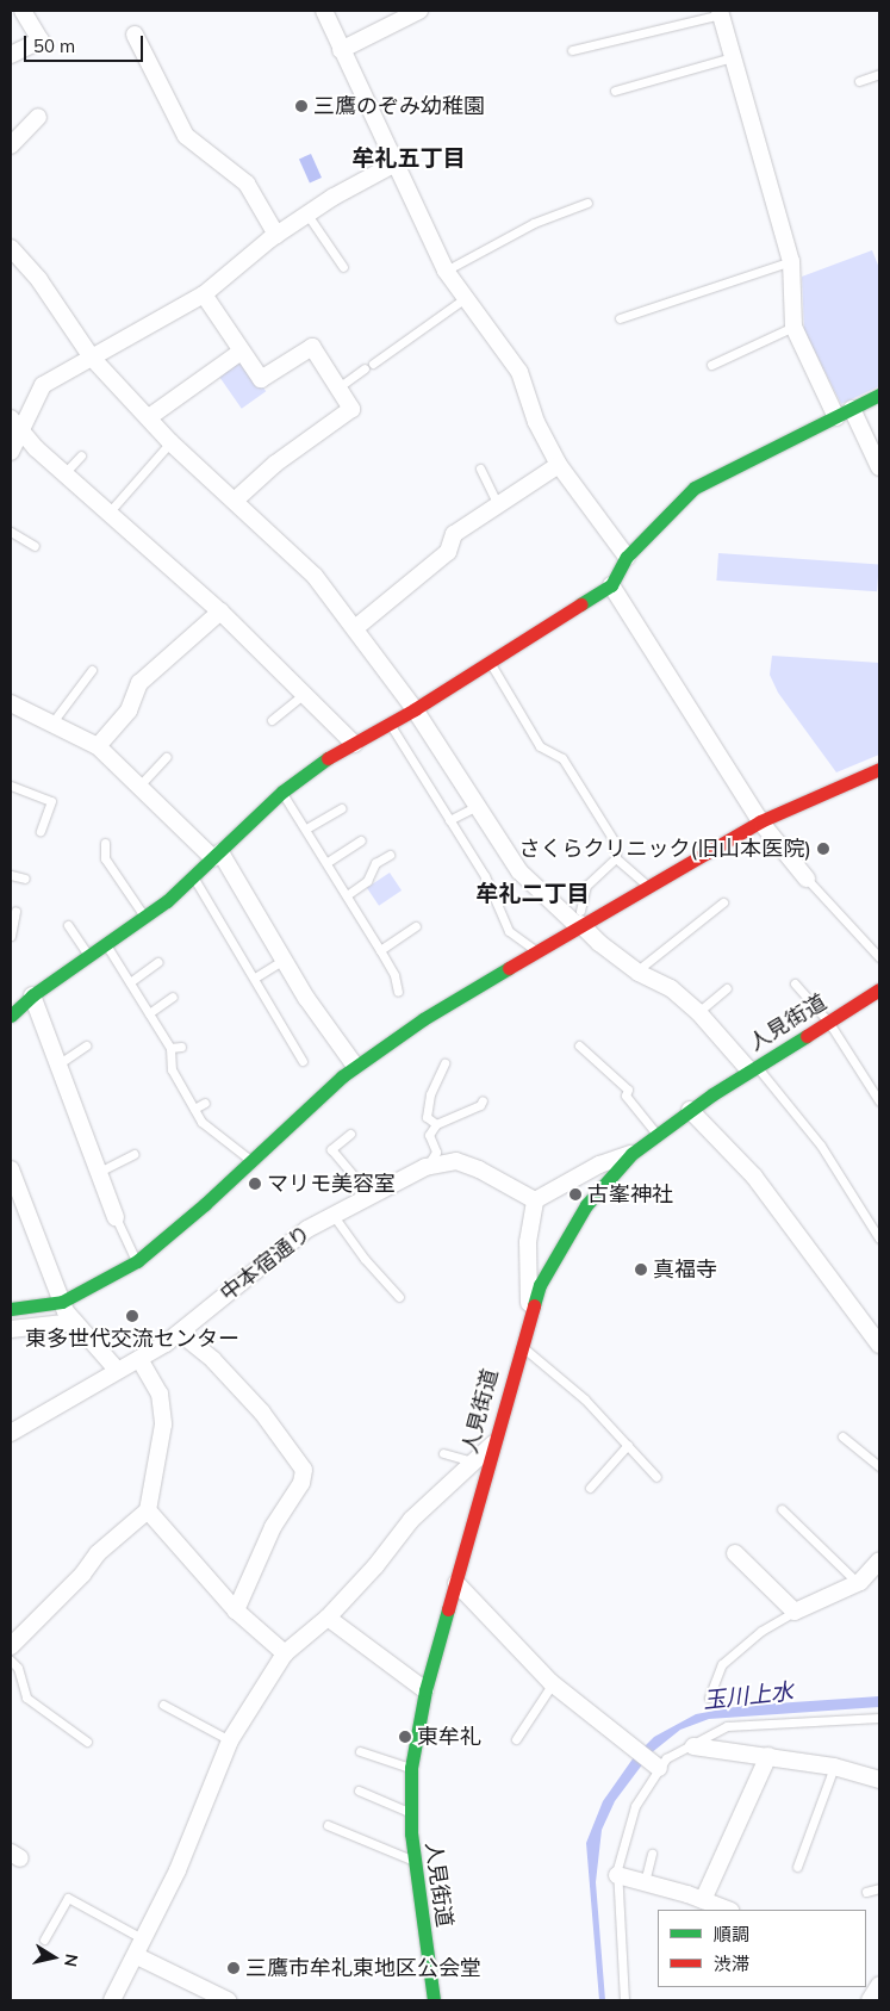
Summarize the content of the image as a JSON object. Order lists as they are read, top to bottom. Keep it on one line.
{"streets":{"street":["人見街道","中本宿通り"]},"districts":["牟礼五丁目","牟礼二丁目"],"water":["玉川上水"],"places":["三鷹のぞみ幼稚園","さくらクリニック(旧山本医院)","マリモ美容室","古峯神社","真福寺","東多世代交流センター","東牟礼","三鷹市牟礼東地区公会堂"],"legend":["順調","渋滞"],"scale_bar":"50 m","north":"right"}
